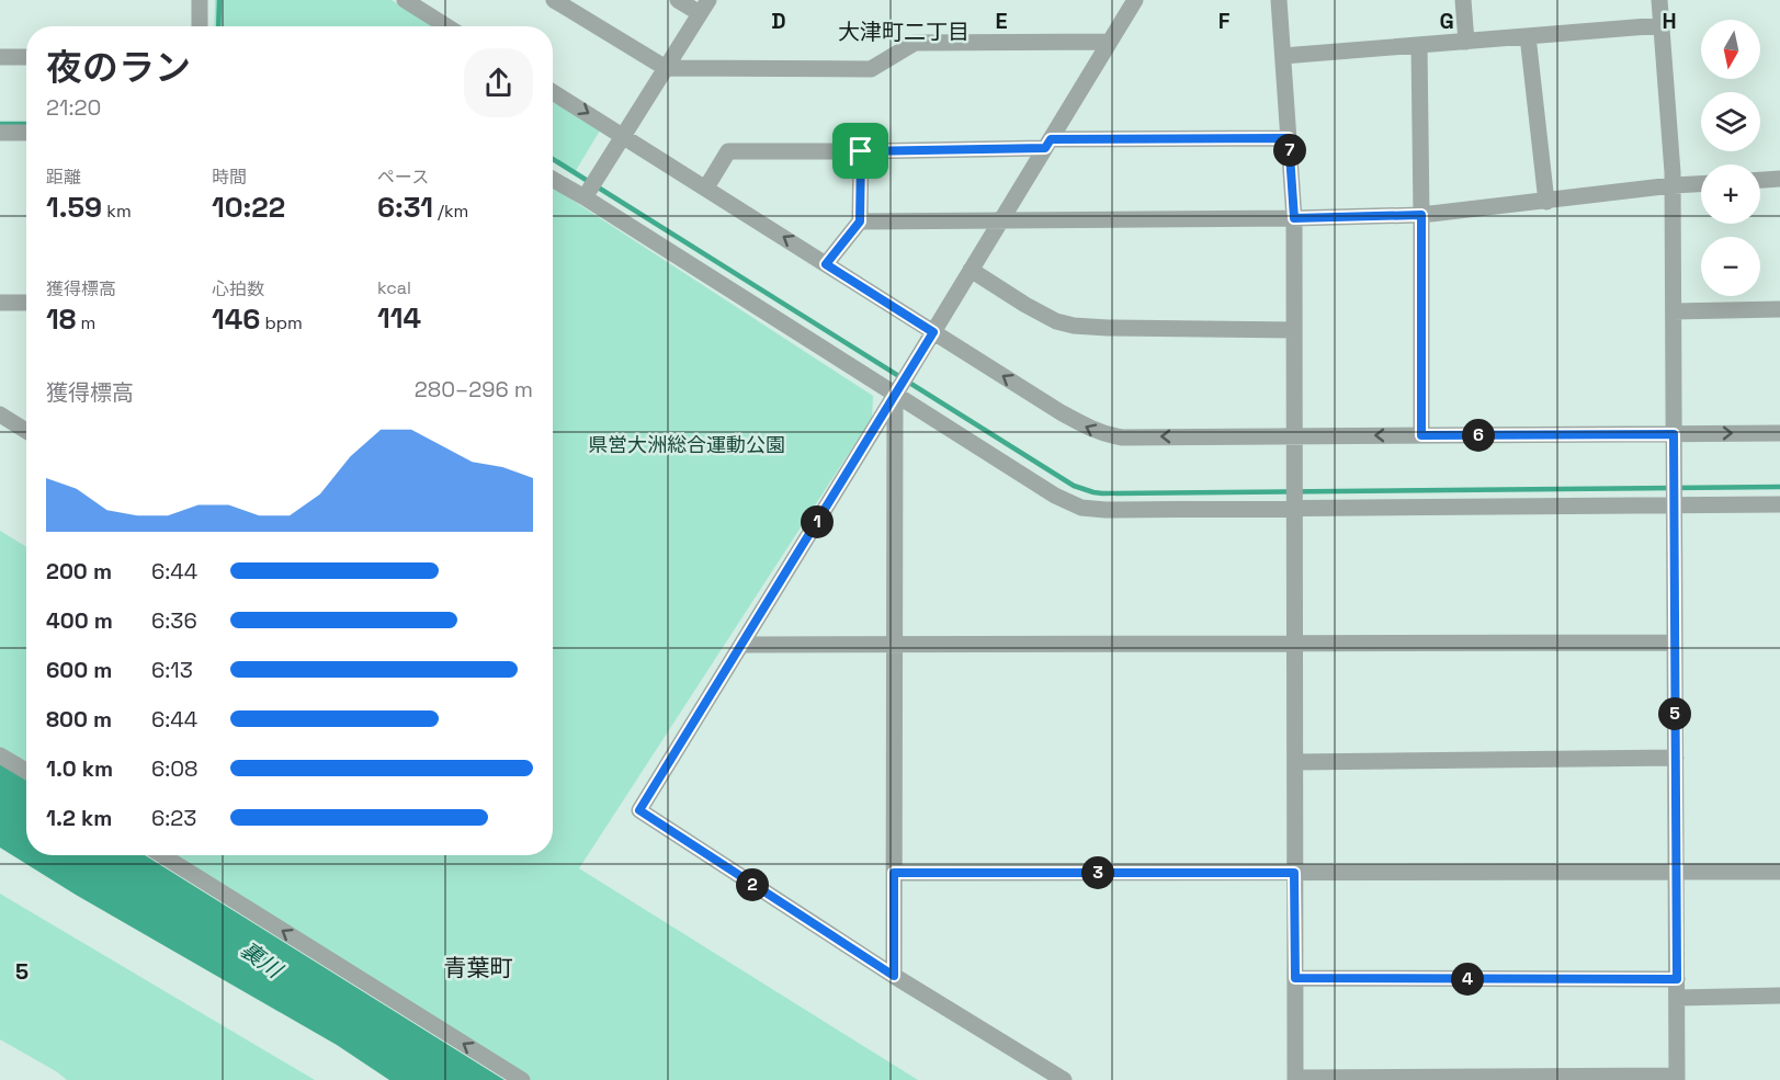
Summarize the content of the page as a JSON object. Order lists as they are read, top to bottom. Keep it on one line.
{"districts":["大津町二丁目","青葉町"],"water":["裏川"],"parks":["県営大洲総合運動公園"],"north":"bottom","page":{"map_buttons":["+","−"],"heading":["夜のラン","21:20"],"pins":["7","6","1","5","3","2","4"],"stats":[["距離","1.59 km"],["時間","10:22"],["ペース","6:31 /km"],["獲得標高","18 m"],["心拍数","146 bpm"],["kcal","114"]],"chart":["獲得標高","280–296 m"],"list":[{"name":"200 m","note":"6:44"},{"name":"400 m","note":"6:36"},{"name":"600 m","note":"6:13"},{"name":"800 m","note":"6:44"},{"name":"1.0 km","note":"6:08"},{"name":"1.2 km","note":"6:23"}]},"grid":{"columns":["D","E","F","G","H"],"rows":["5"]}}
